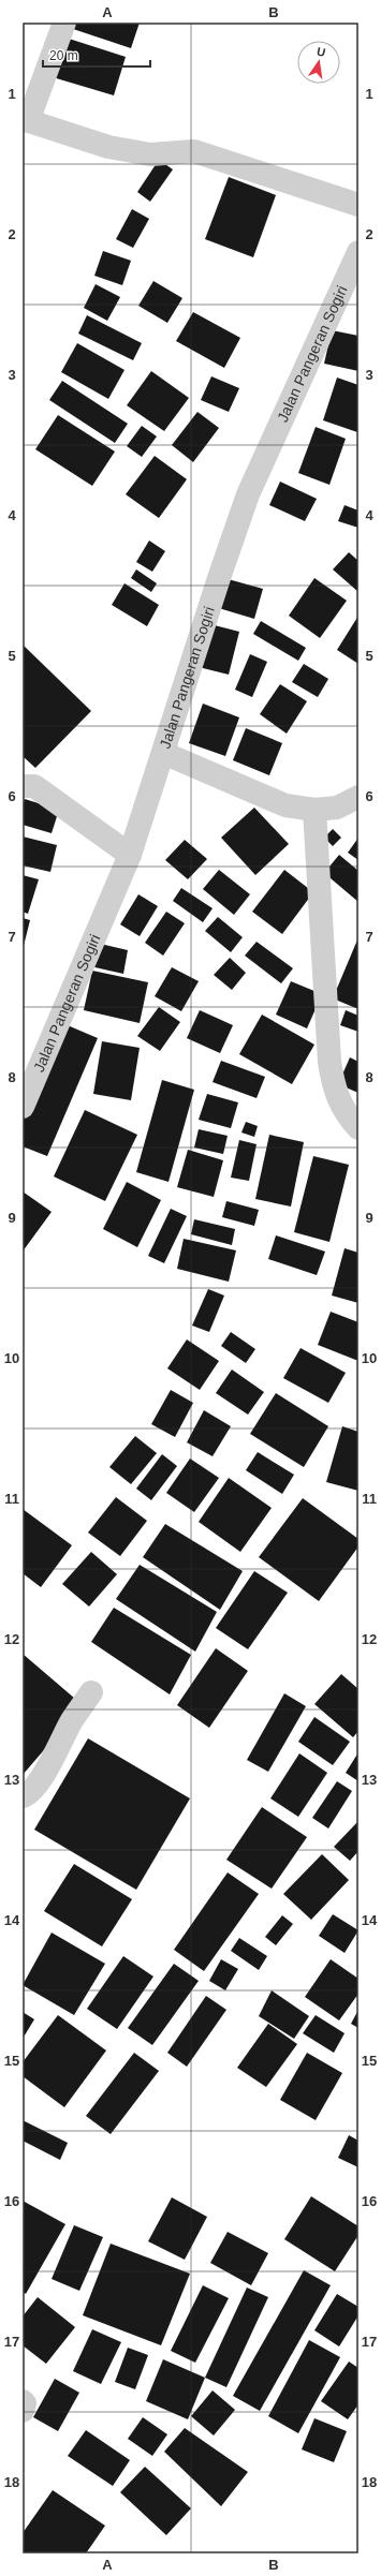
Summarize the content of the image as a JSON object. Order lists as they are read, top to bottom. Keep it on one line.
{"streets":{"street":["Jalan Pangeran Sogiri"]},"scale_bar":"20 m","north":"top","grid":{"columns":["A","B"],"rows":["1","2","3","4","5","6","7","8","9","10","11","12","13","14","15","16","17","18"]}}
